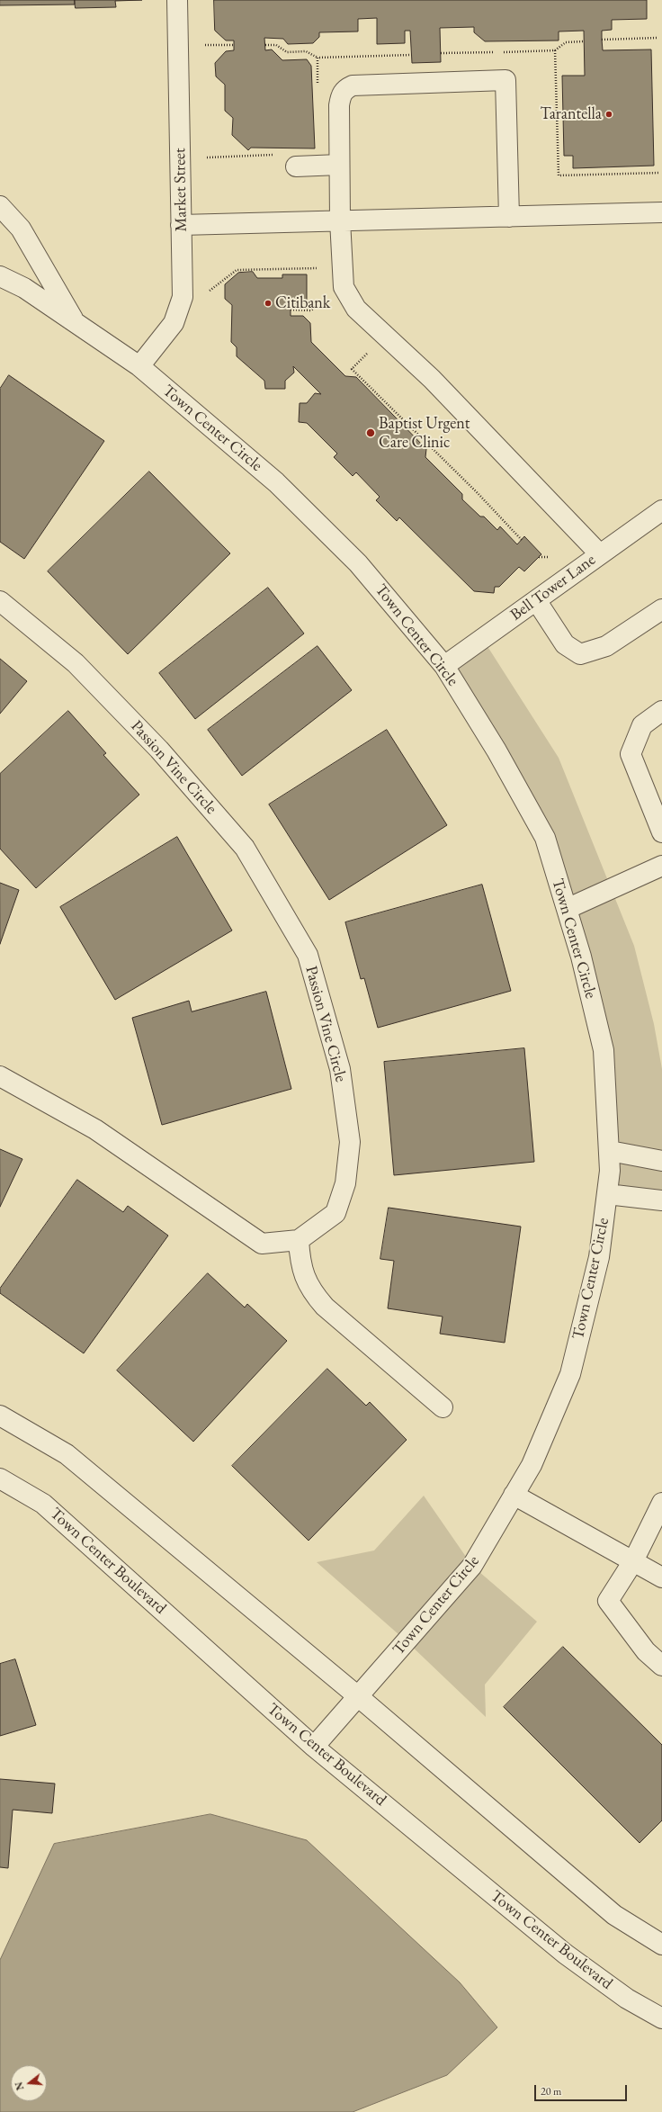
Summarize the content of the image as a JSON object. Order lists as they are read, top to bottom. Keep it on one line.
{"streets":{"street":["Market Street","Town Center Circle","Bell Tower Lane","Passion Vine Circle","Town Center Boulevard"]},"crossings":[["Market Street","Town Center Circle"],["Town Center Circle","Bell Tower Lane"],["Town Center Circle","Town Center Boulevard"]],"places":["Tarantella","Citibank","Baptist Urgent Care Clinic"],"scale_bar":"20 m","north":"left"}
